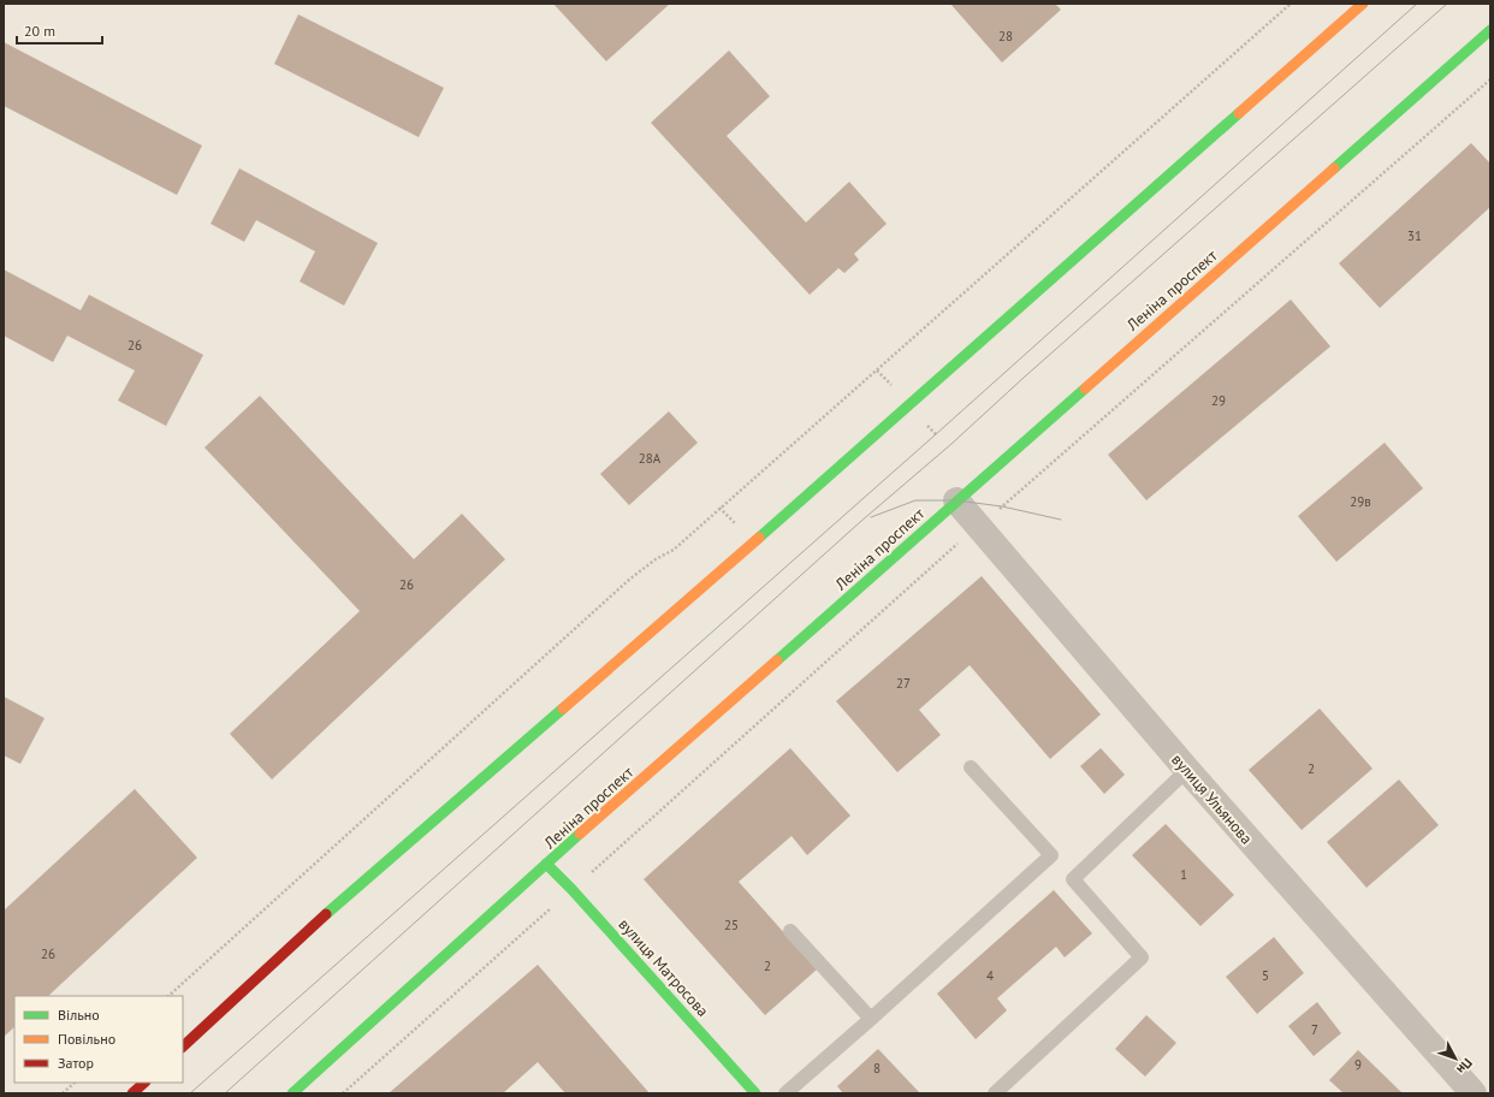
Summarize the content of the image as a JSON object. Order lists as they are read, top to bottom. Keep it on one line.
{"streets":{"main road":["Леніна проспект","вулиця Матросова"],"street":["вулиця Ульянова"]},"crossings":[["Леніна проспект","вулиця Ульянова"],["Леніна проспект","вулиця Матросова"]],"house_numbers":["28","31","26","29","28А","29в","26","27","2","1","25","26","2","4","5","7","9","8"],"legend":["Вільно","Повільно","Затор"],"scale_bar":"20 m","north":"bottom right"}
